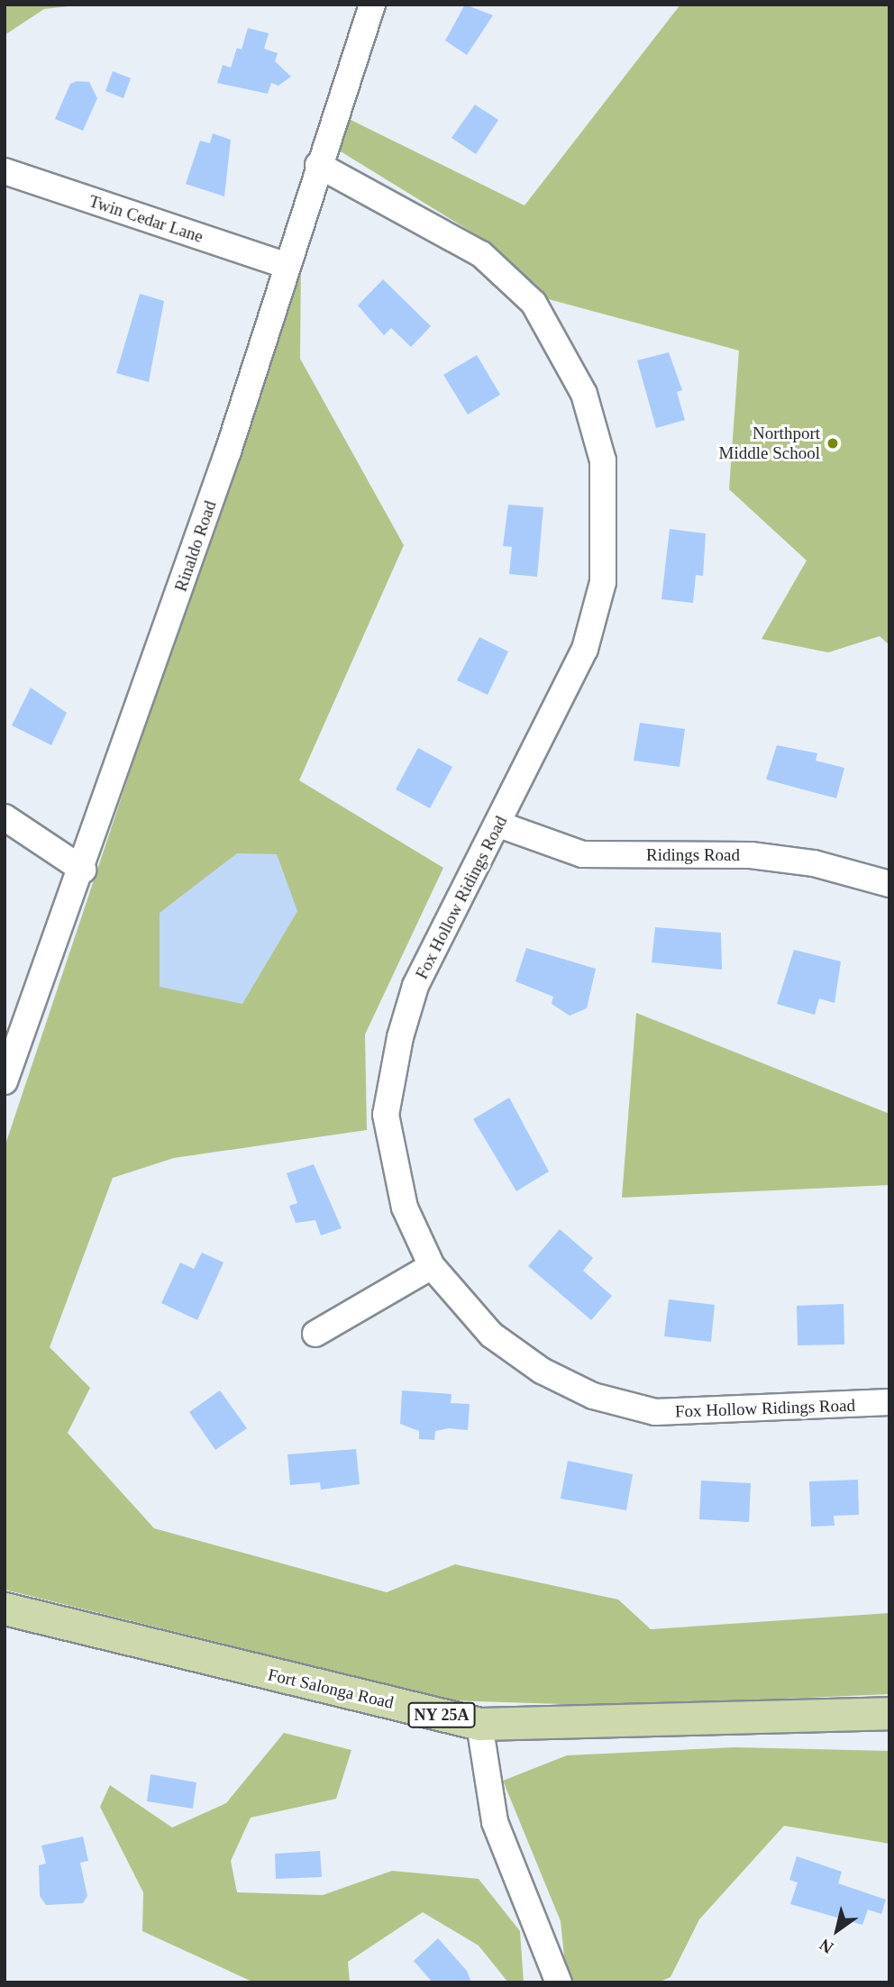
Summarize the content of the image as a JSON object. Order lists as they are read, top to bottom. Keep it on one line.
{"streets":{"main road":["Fort Salonga Road","NY 25A"],"street":["Twin Cedar Lane","Rinaldo Road","Ridings Road","Fox Hollow Ridings Road"]},"crossings":[["Twin Cedar Lane","Rinaldo Road"],["Rinaldo Road","Fox Hollow Ridings Road"],["Ridings Road","Fox Hollow Ridings Road"]],"places":["Northport Middle School"],"north":"bottom left"}
